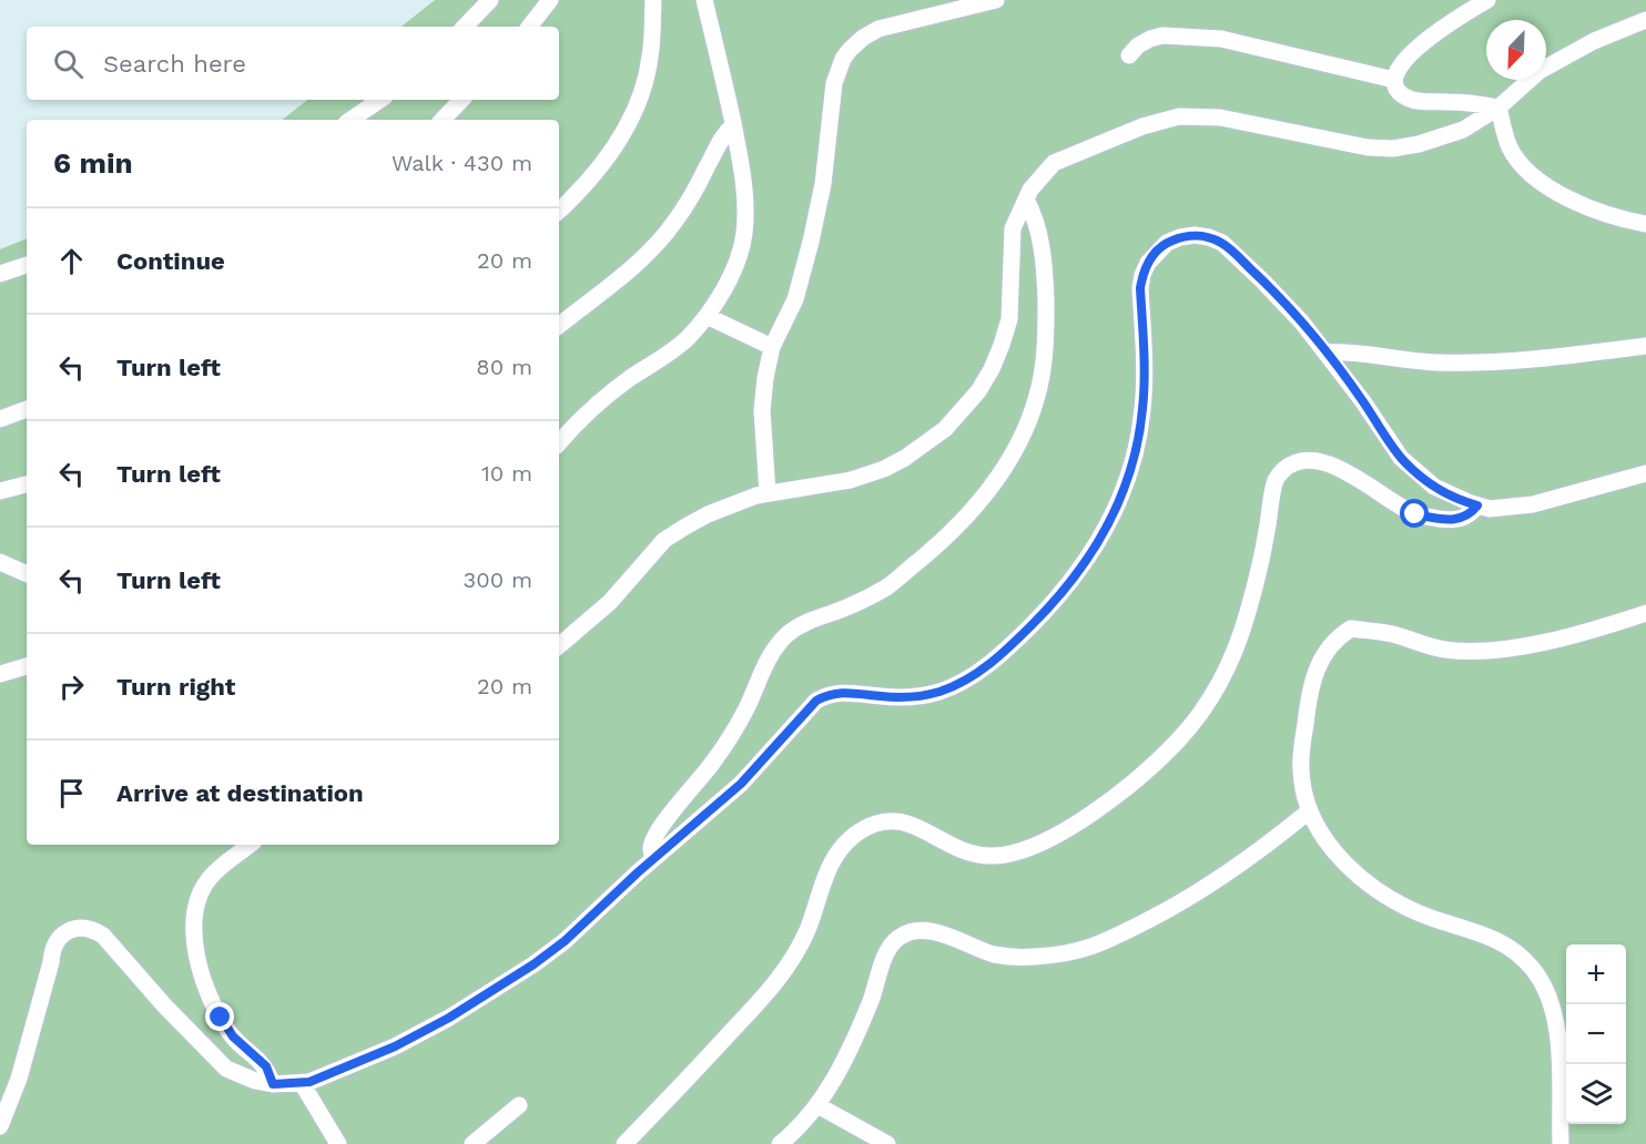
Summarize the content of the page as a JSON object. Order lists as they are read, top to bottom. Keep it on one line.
{"north":"bottom left","page":{"search":"Search here","heading":["6 min","Walk · 430 m"],"list":[["Continue","20 m"],["Turn left","80 m"],["Turn left","10 m"],["Turn left","300 m"],["Turn right","20 m"],"Arrive at destination"],"map_buttons":["+","−"]}}
